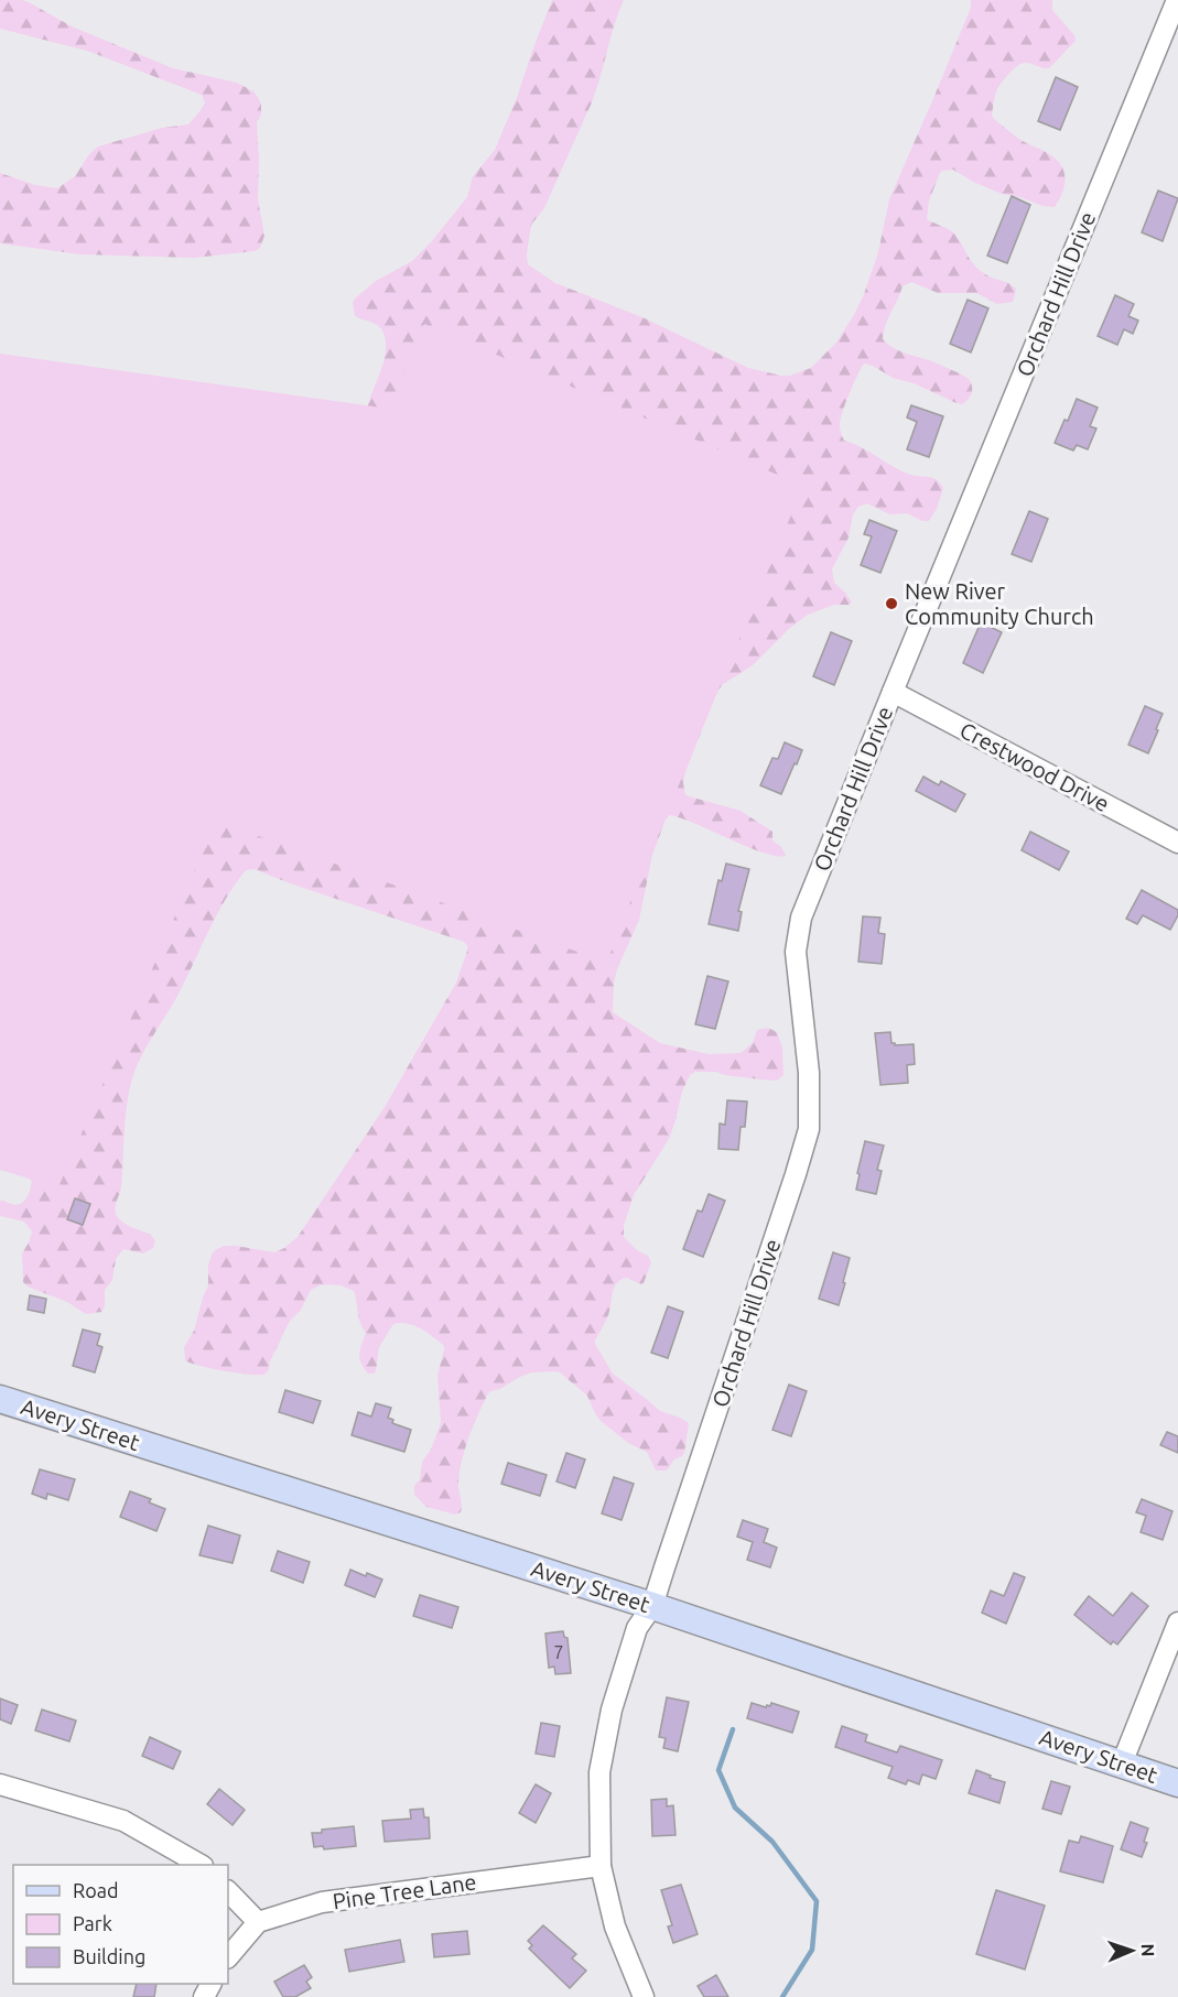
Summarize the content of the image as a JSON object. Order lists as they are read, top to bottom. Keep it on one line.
{"streets":{"main road":["Avery Street"],"street":["Orchard Hill Drive","Crestwood Drive","Pine Tree Lane"]},"crossings":[["Orchard Hill Drive","Crestwood Drive"],["Orchard Hill Drive","Avery Street"],["Orchard Hill Drive","Pine Tree Lane"]],"places":["New River Community Church"],"house_numbers":["7"],"legend":["Road","Park","Building"],"north":"right"}
